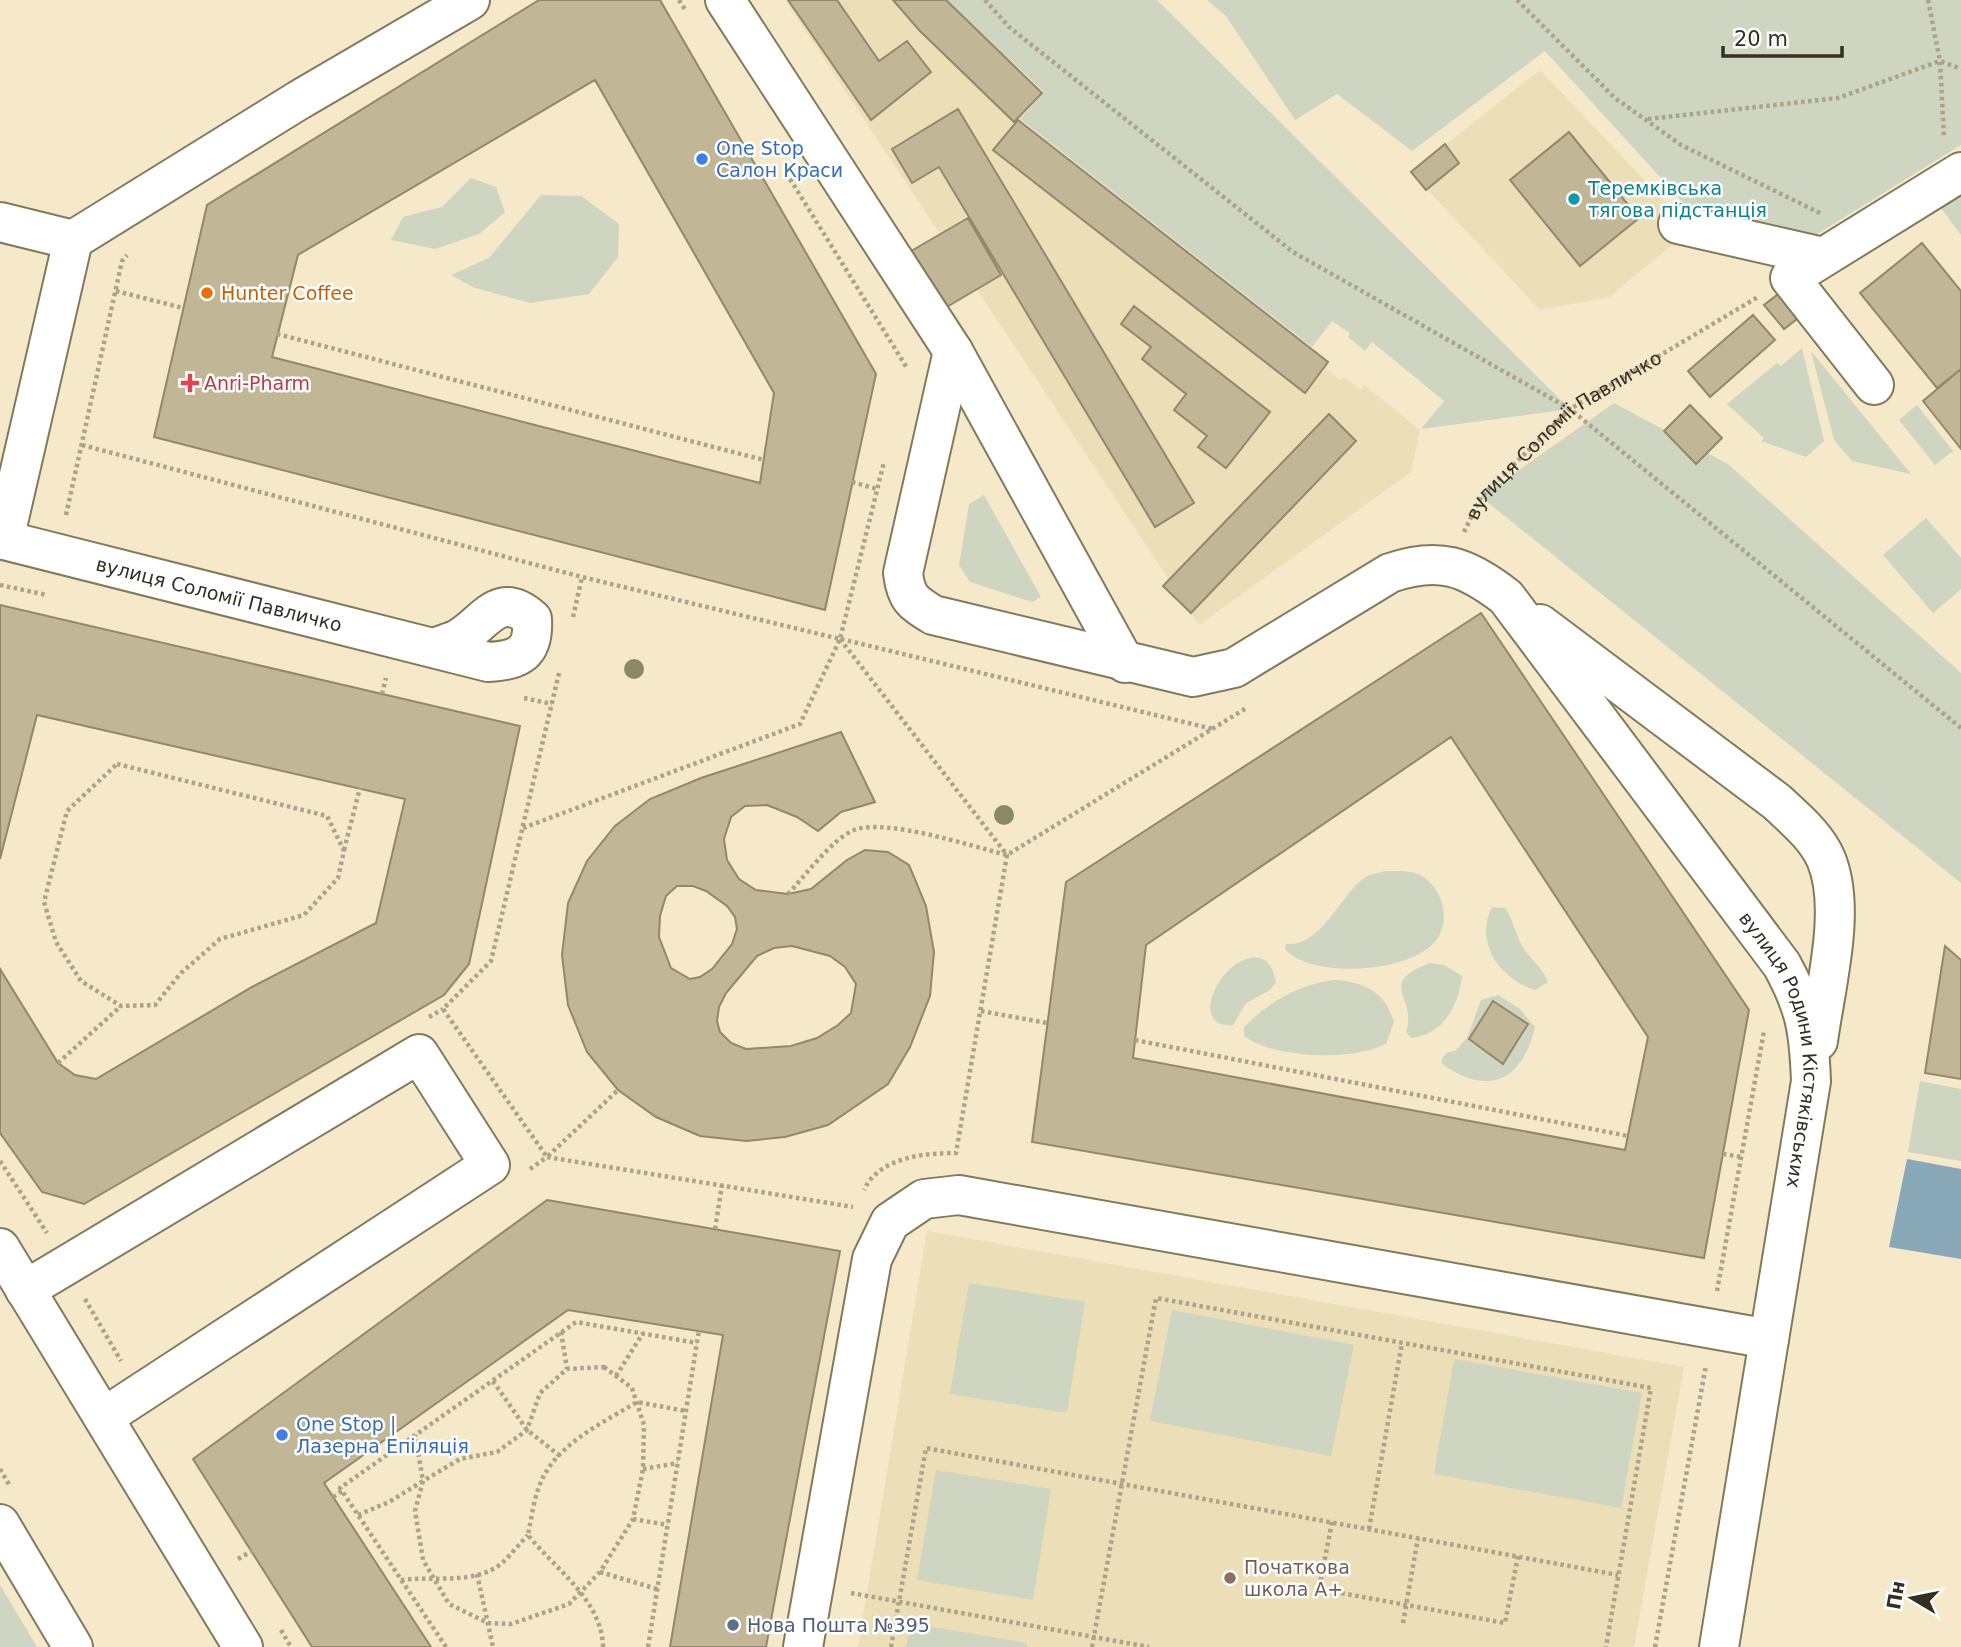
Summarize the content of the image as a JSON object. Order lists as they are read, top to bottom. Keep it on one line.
{"streets":{"street":["вулиця Соломії Павличко","вулиця Родини Кістяківських"]},"crossings":[["вулиця Соломії Павличко","вулиця Родини Кістяківських"]],"places":{"other":["One Stop Салон Краси","Теремківська тягова підстанція","Hunter Coffee","One Stop | Лазерна Епіляція","Початкова школа А+","Нова Пошта №395"],"health":["Anri-Pharm"]},"scale_bar":"20 m","north":"left"}
